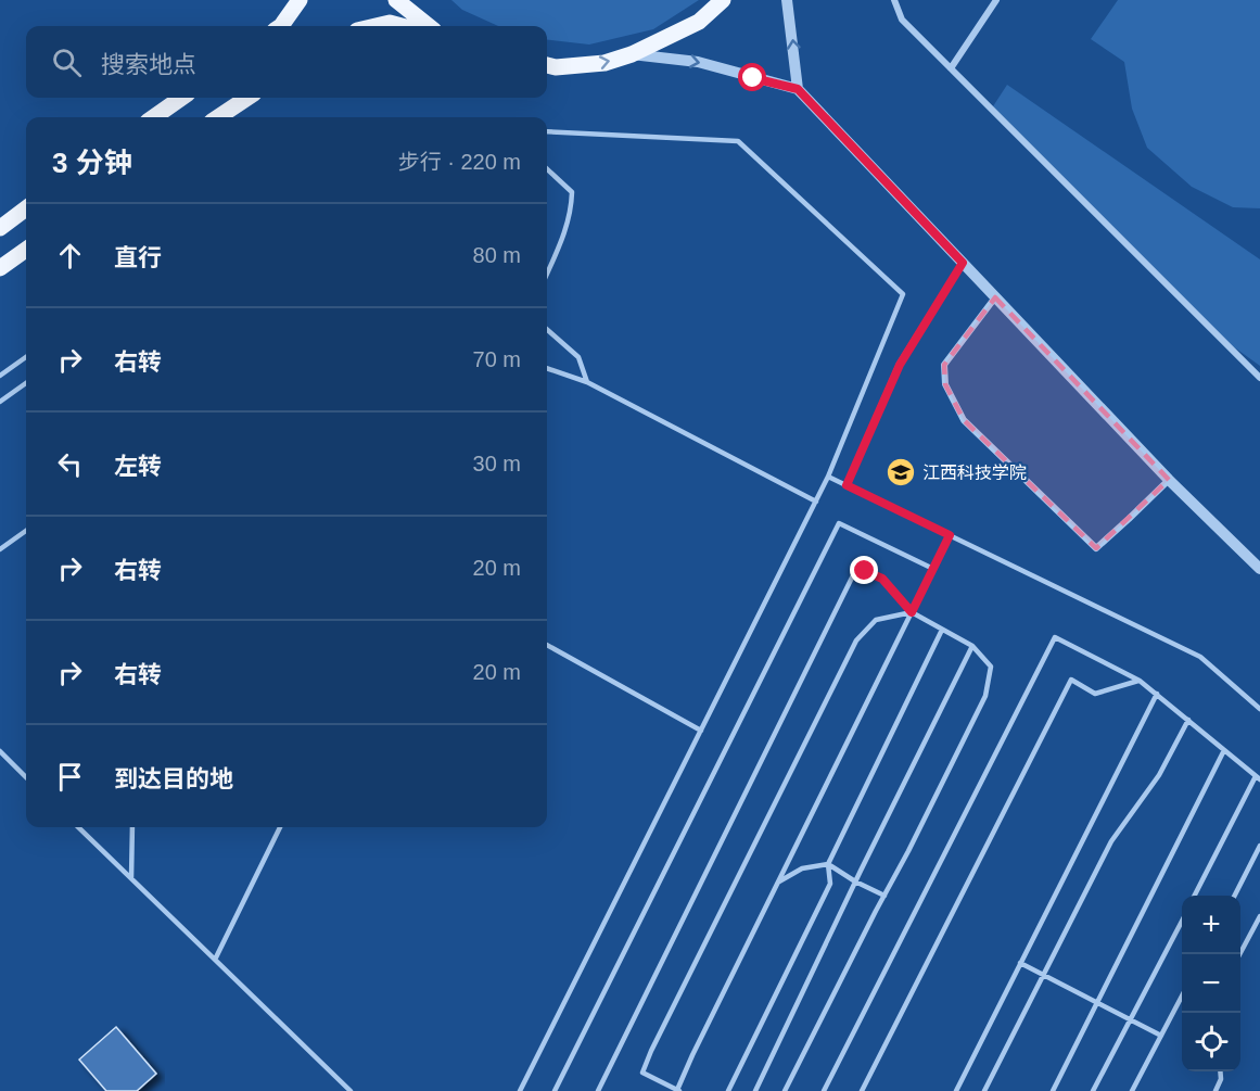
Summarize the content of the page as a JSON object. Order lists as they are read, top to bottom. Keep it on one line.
{"places":{"school or university":["江西科技学院"]},"page":{"search":"搜索地点","heading":["3 分钟","步行 · 220 m"],"list":[["直行","80 m"],["右转","70 m"],["左转","30 m"],["右转","20 m"],["右转","20 m"],"到达目的地"],"map_buttons":["+","−"]}}
